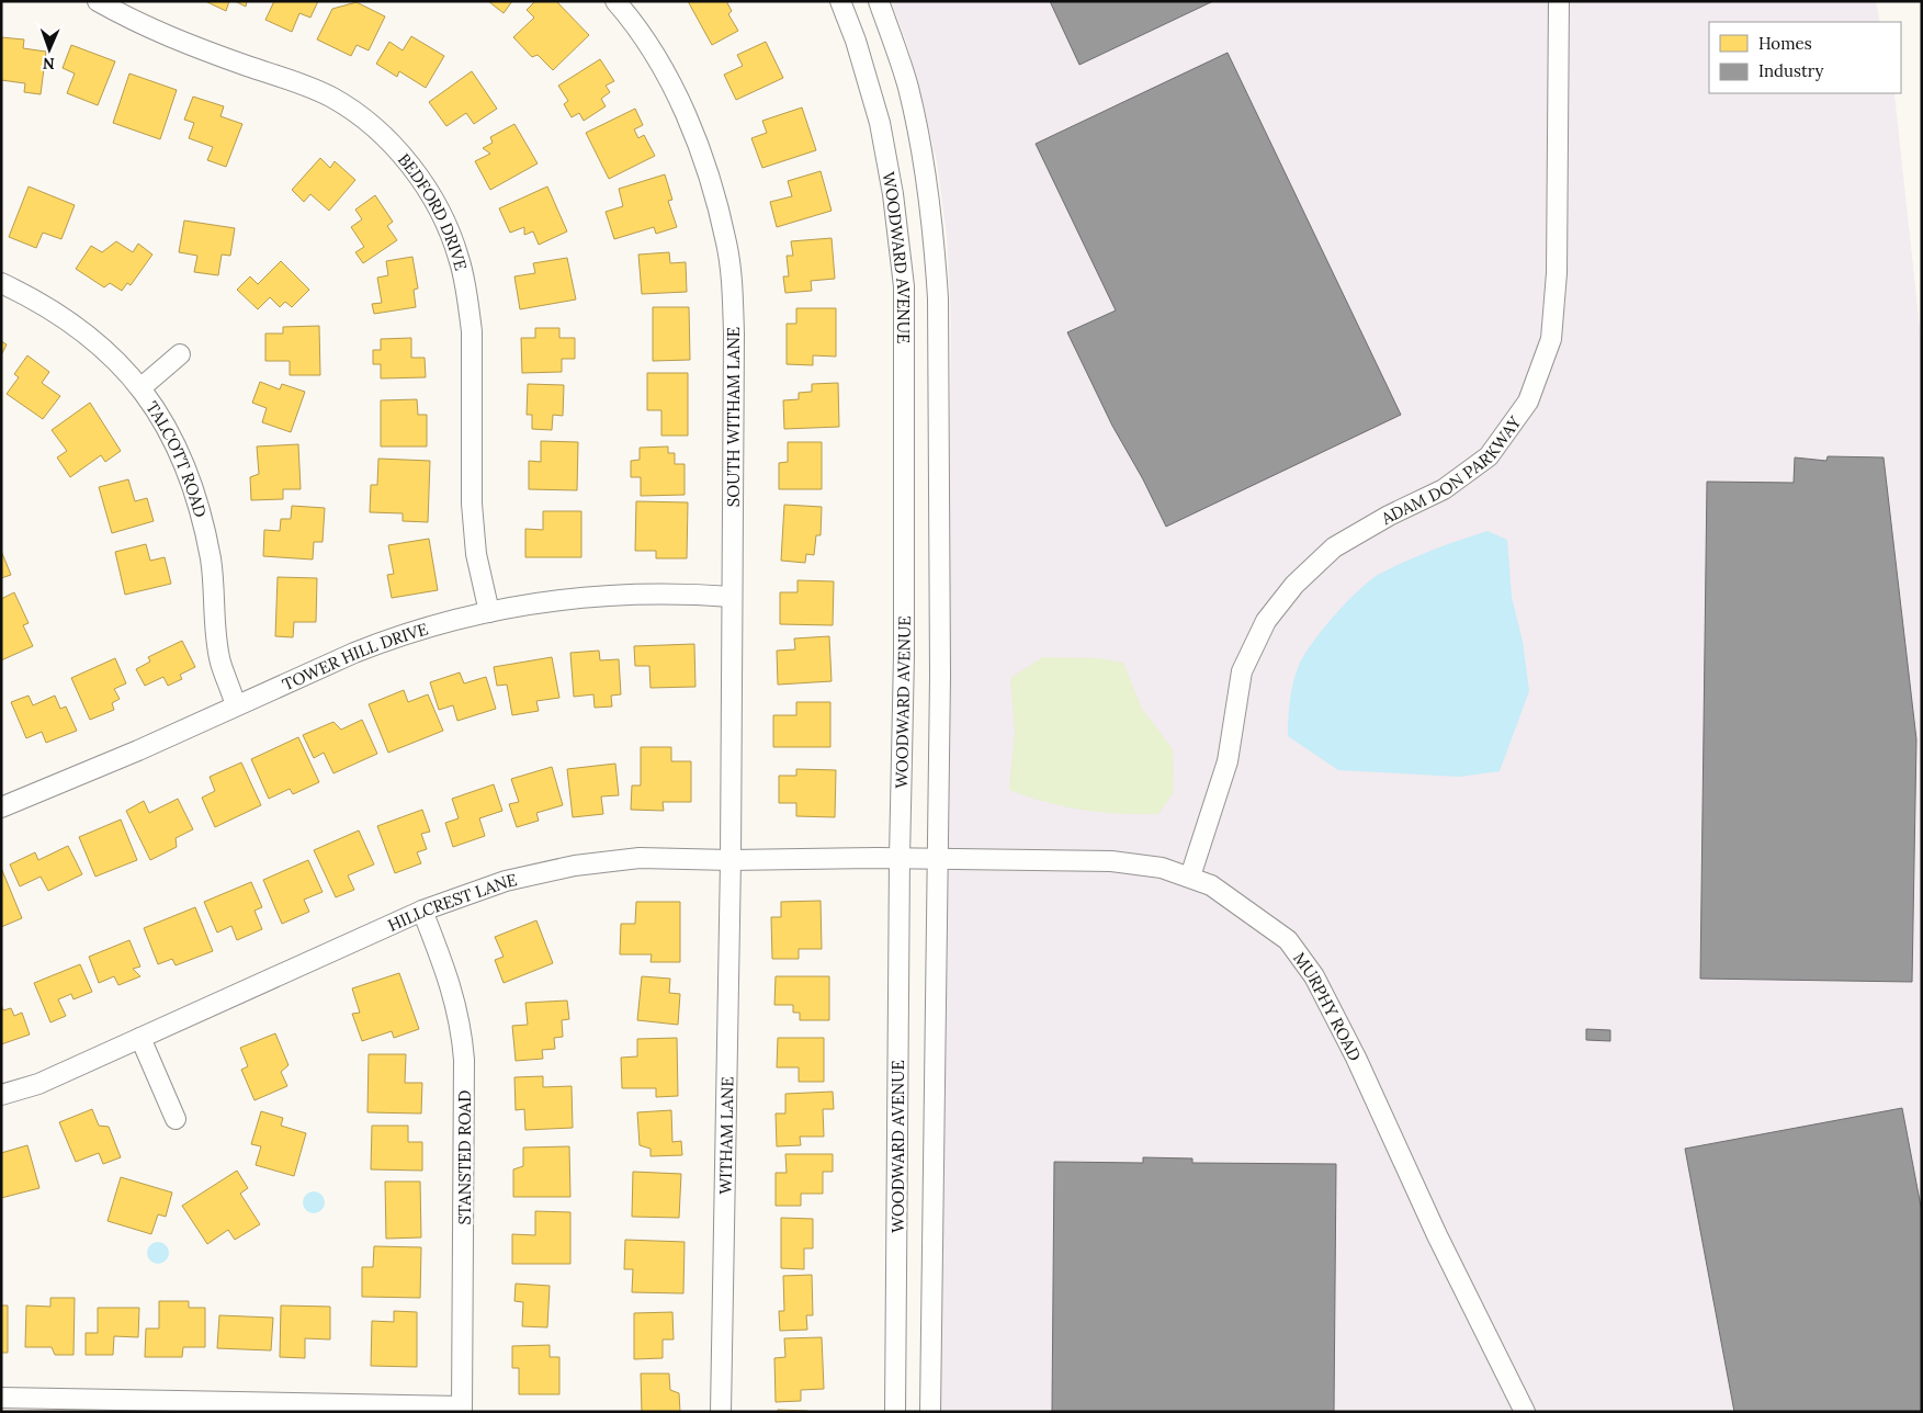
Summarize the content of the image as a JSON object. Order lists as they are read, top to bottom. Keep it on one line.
{"streets":{"street":["BEDFORD DRIVE","WOODWARD AVENUE","SOUTH WITHAM LANE","TALCOTT ROAD","ADAM DON PARKWAY","TOWER HILL DRIVE","HILLCREST LANE","MURPHY ROAD","WITHAM LANE","STANSTED ROAD"]},"crossings":[["BEDFORD DRIVE","TOWER HILL DRIVE"],["WOODWARD AVENUE","HILLCREST LANE"],["SOUTH WITHAM LANE","TOWER HILL DRIVE"],["SOUTH WITHAM LANE","HILLCREST LANE"],["SOUTH WITHAM LANE","WITHAM LANE"],["TALCOTT ROAD","TOWER HILL DRIVE"],["ADAM DON PARKWAY","MURPHY ROAD"],["HILLCREST LANE","MURPHY ROAD"],["HILLCREST LANE","WITHAM LANE"],["HILLCREST LANE","STANSTED ROAD"]],"legend":["Homes","Industry"],"north":"bottom"}
